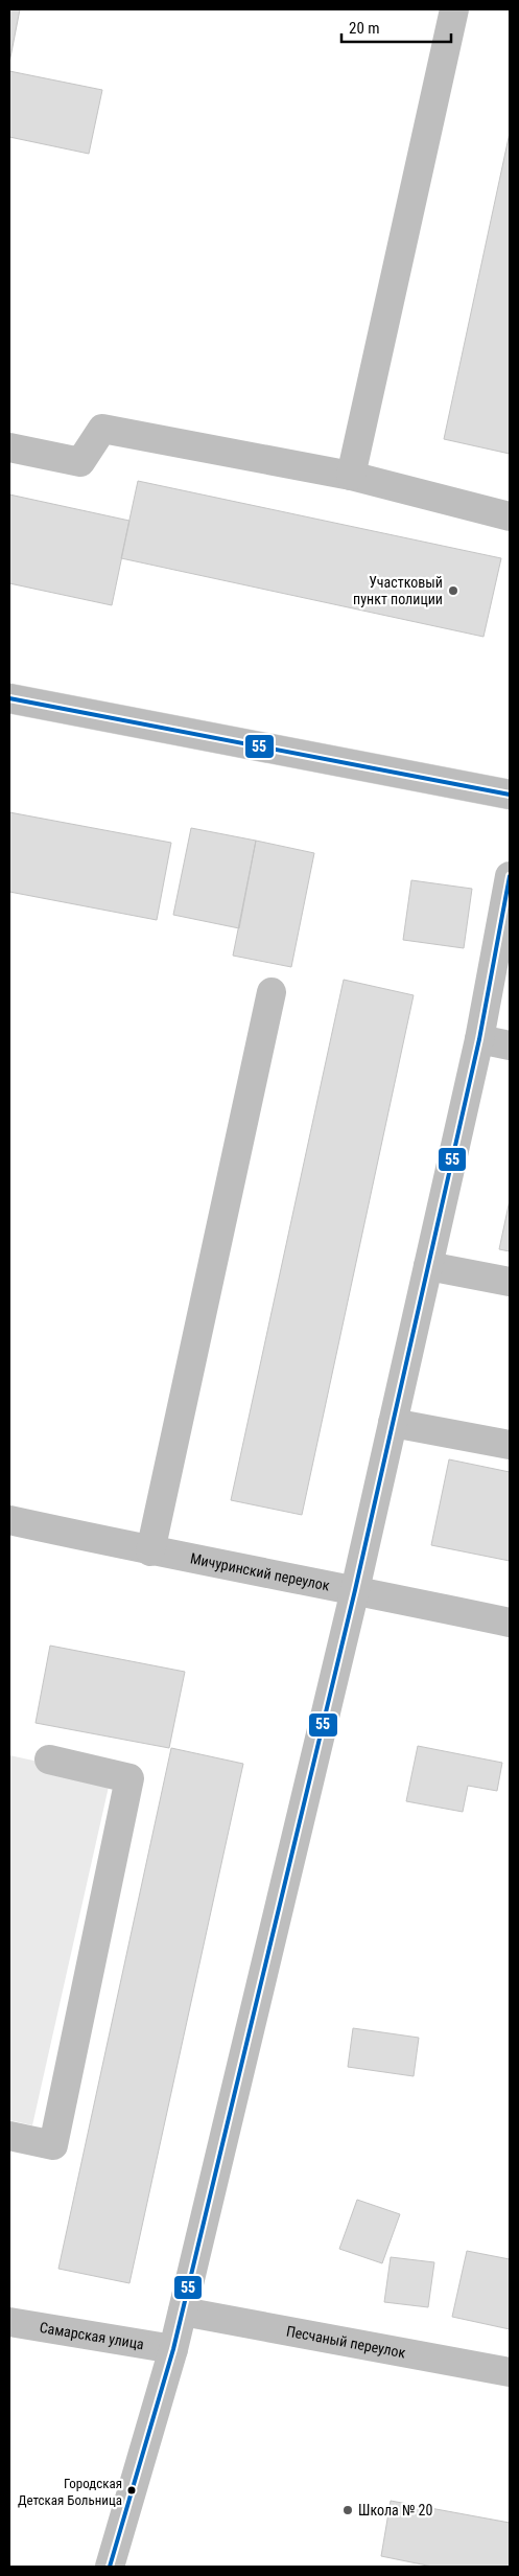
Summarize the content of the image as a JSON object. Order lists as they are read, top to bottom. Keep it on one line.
{"streets":{"street":["Мичуринский переулок","Самарская улица","Песчаный переулок"]},"places":["Участковый пункт полиции","Городская Детская Больница","Школа № 20"],"lines":["transit line 55"],"scale_bar":"20 m"}
